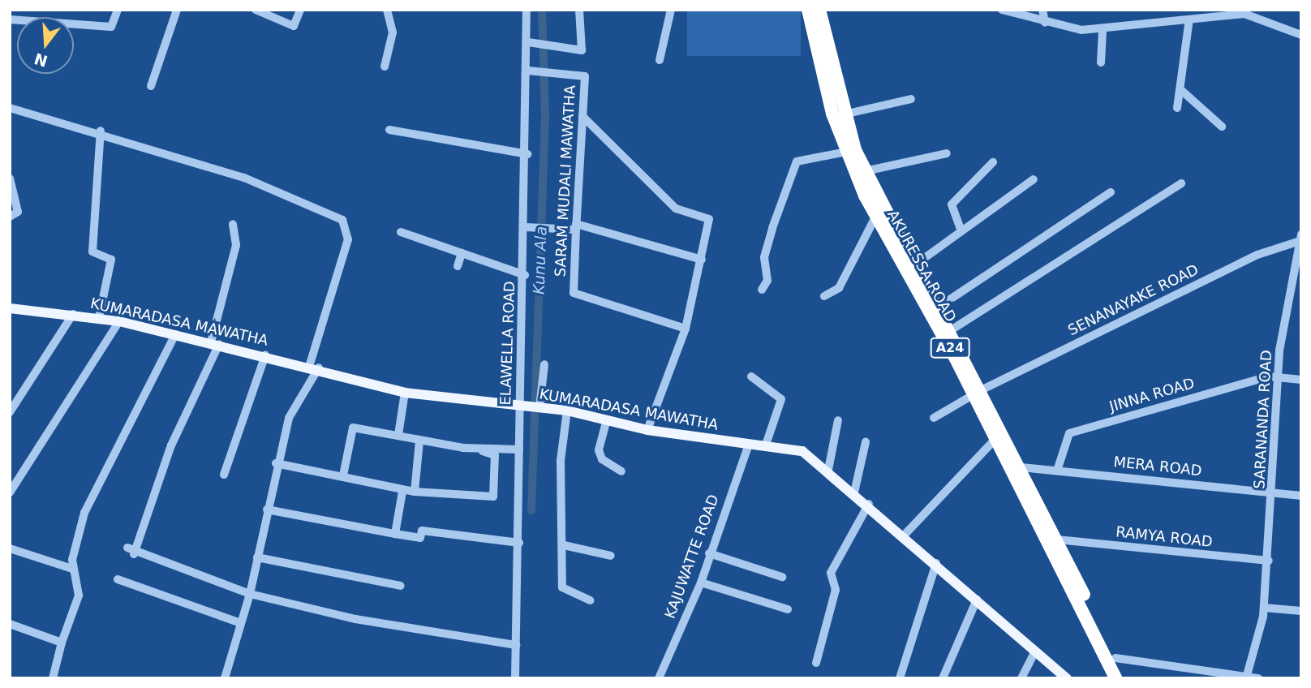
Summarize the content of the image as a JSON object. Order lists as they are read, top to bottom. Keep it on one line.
{"streets":{"highway":["AKURESSA ROAD","A24"],"main road":["KUMARADASA MAWATHA"],"street":["SARAM MUDALI MAWATHA","SENANAYAKE ROAD","ELAWELLA ROAD","JINNA ROAD","SARANANDA ROAD","MERA ROAD","RAMYA ROAD","KAJUWATTE ROAD"]},"crossings":[["SARAM MUDALI MAWATHA","ELAWELLA ROAD"],["AKURESSA ROAD","SENANAYAKE ROAD"],["AKURESSA ROAD","MERA ROAD"],["AKURESSA ROAD","RAMYA ROAD"],["SENANAYAKE ROAD","SARANANDA ROAD"],["KUMARADASA MAWATHA","ELAWELLA ROAD"],["KUMARADASA MAWATHA","KAJUWATTE ROAD"],["JINNA ROAD","SARANANDA ROAD"],["JINNA ROAD","MERA ROAD"],["SARANANDA ROAD","MERA ROAD"],["SARANANDA ROAD","RAMYA ROAD"]],"water":["Kunu Ala"],"north":"bottom"}
